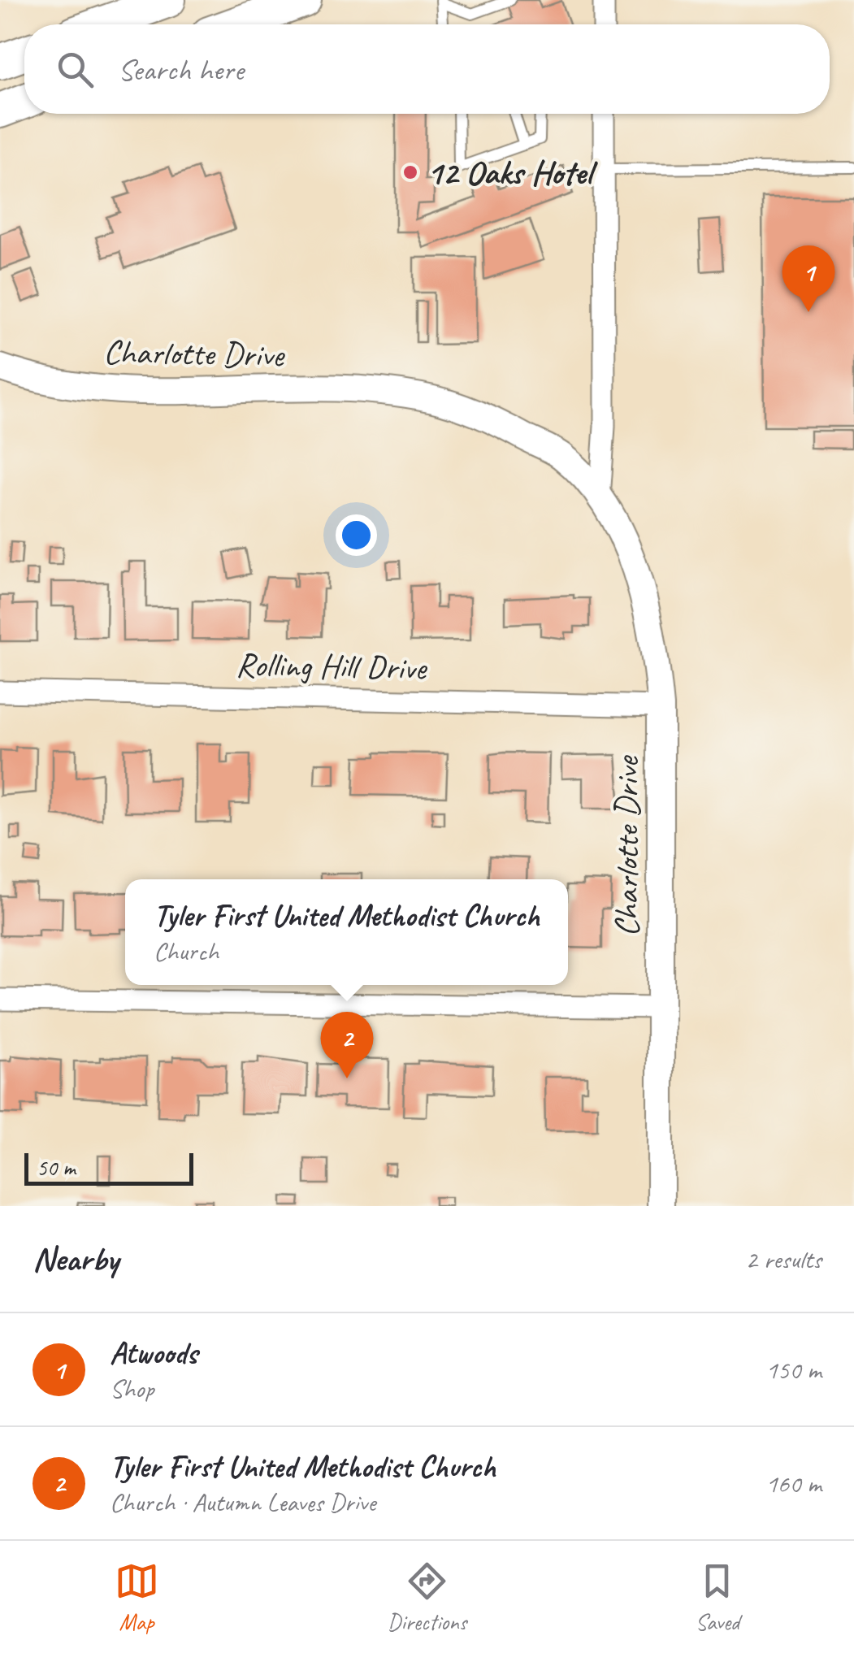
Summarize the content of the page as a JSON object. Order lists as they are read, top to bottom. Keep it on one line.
{"streets":{"street":["Charlotte Drive","Rolling Hill Drive"]},"crossings":[["Charlotte Drive","Rolling Hill Drive"]],"places":["12 Oaks Hotel"],"scale_bar":"50 m","page":{"search":"Search here","pins":["1","2"],"popup":["Tyler First United Methodist Church","Church"],"scale":"50 m","heading":["Nearby","2 results"],"list":[{"mark":"1","name":"Atwoods","note":"Shop","value":"150 m"},{"mark":"2","name":"Tyler First United Methodist Church","note":"Church · Autumn Leaves Drive","value":"160 m"}],"nav":["Map","Directions","Saved"]}}
